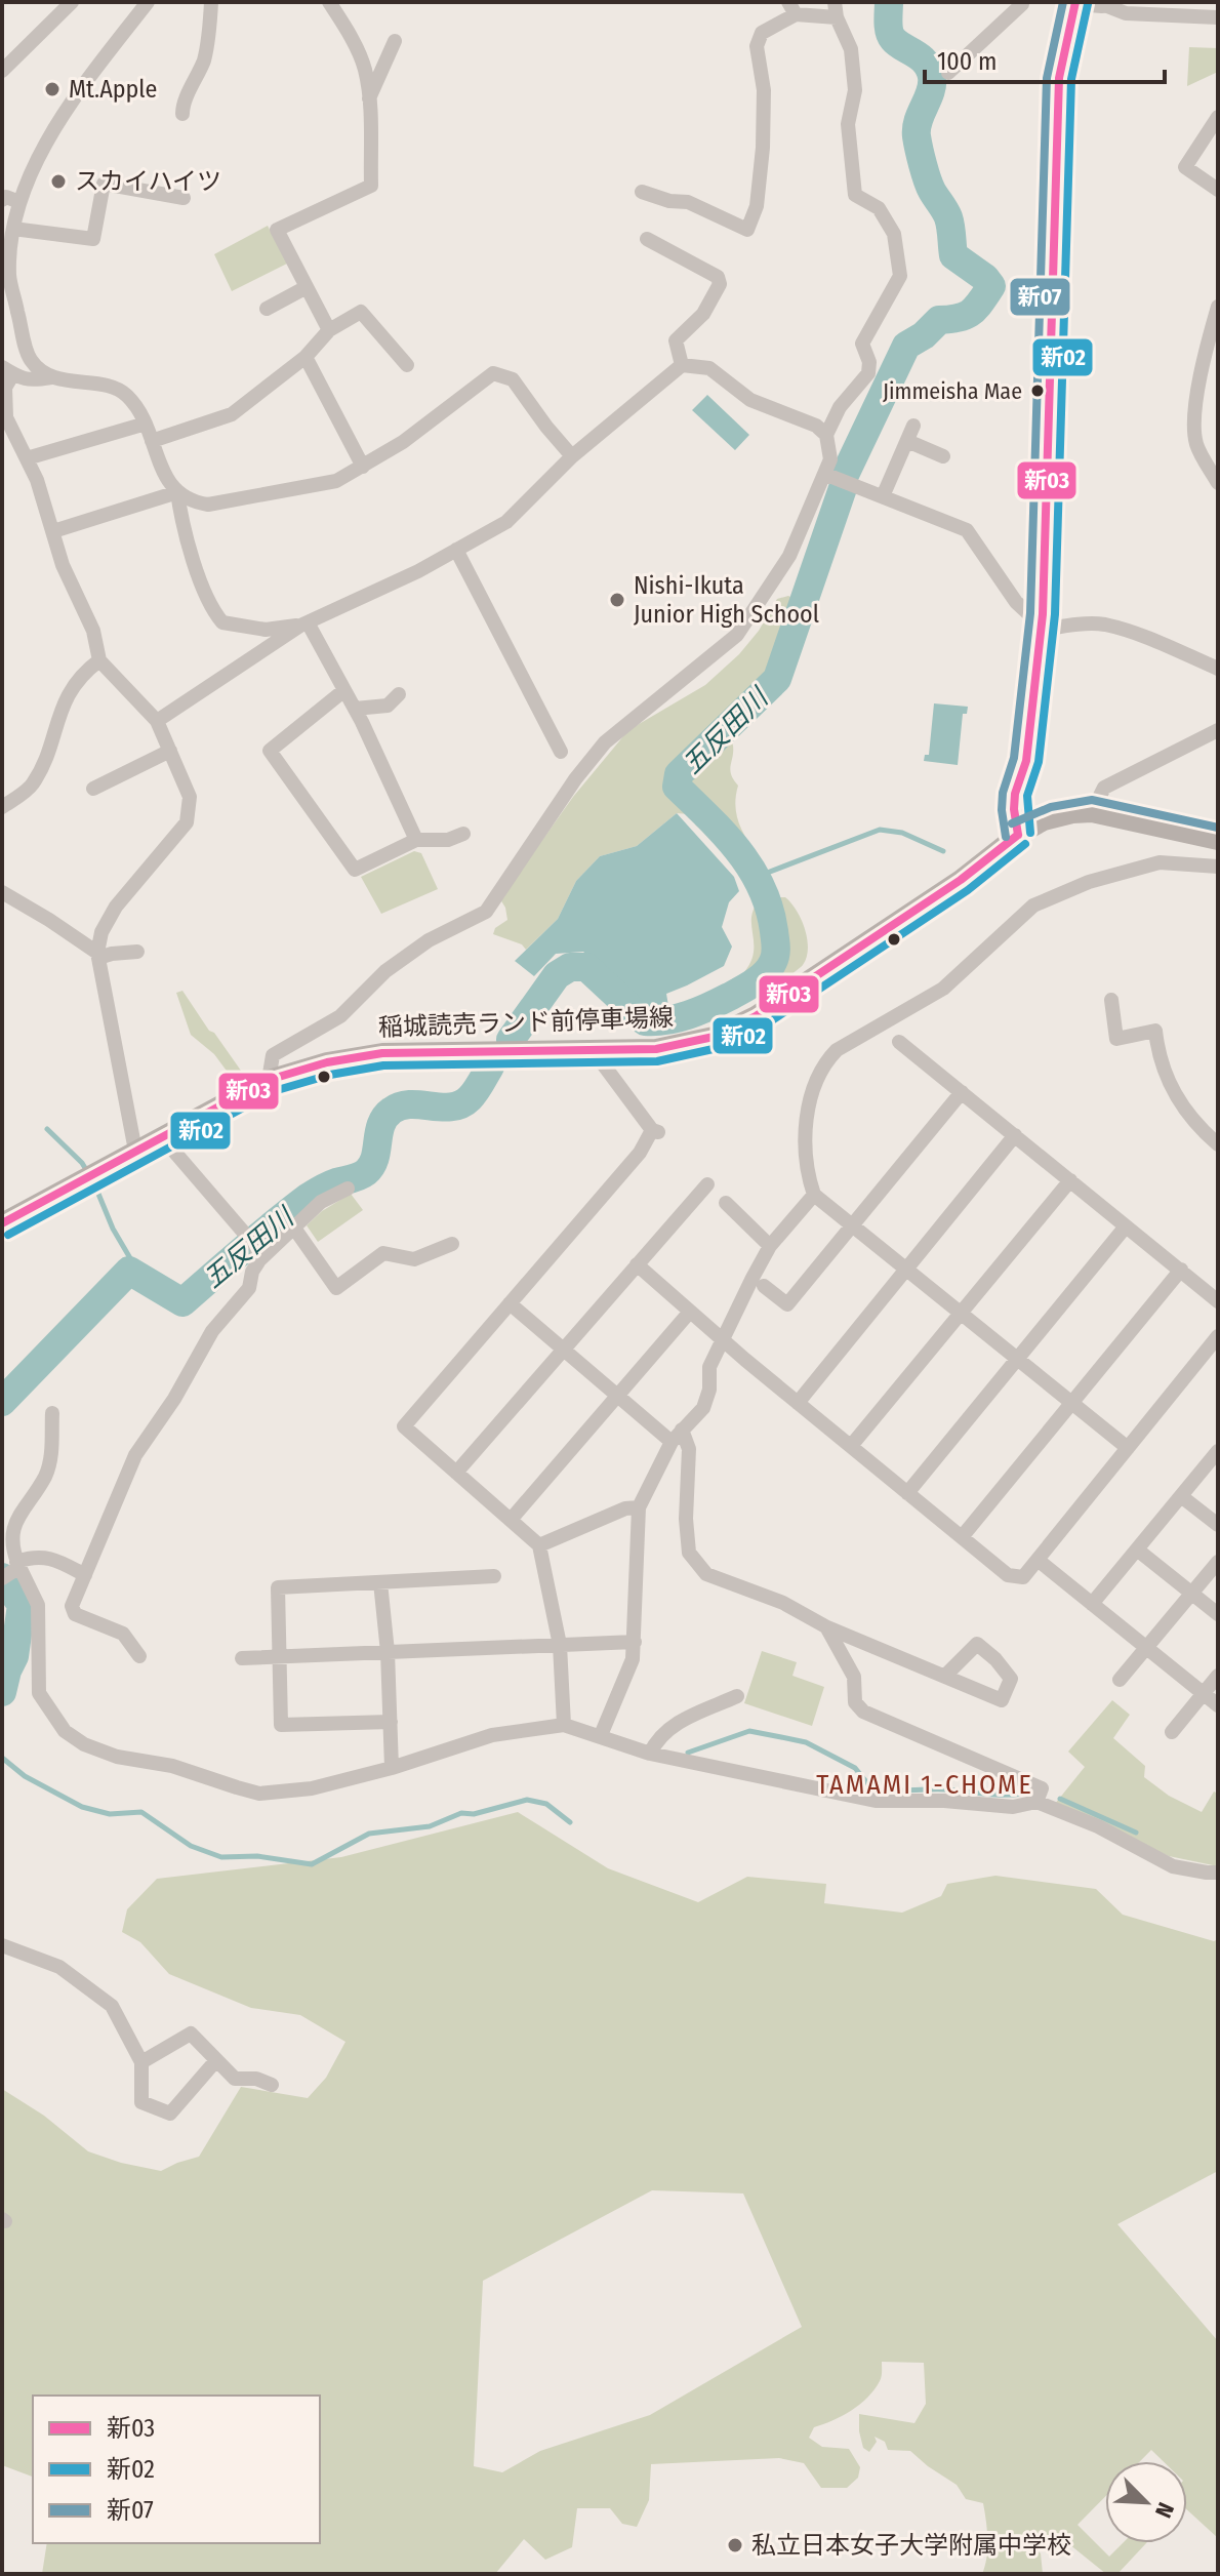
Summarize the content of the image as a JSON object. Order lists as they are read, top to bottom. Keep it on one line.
{"streets":{"main road":["稲城読売ランド前停車場線"]},"districts":["TAMAMI 1-CHOME"],"water":["五反田川"],"places":["Mt.Apple","スカイハイツ","Jimmeisha Mae","Nishi-Ikuta Junior High School","私立日本女子大学附属中学校"],"lines":["transit line 新03","transit line 新07","transit line 新02"],"legend":["新03","新02","新07"],"scale_bar":"100 m","north":"bottom right"}
